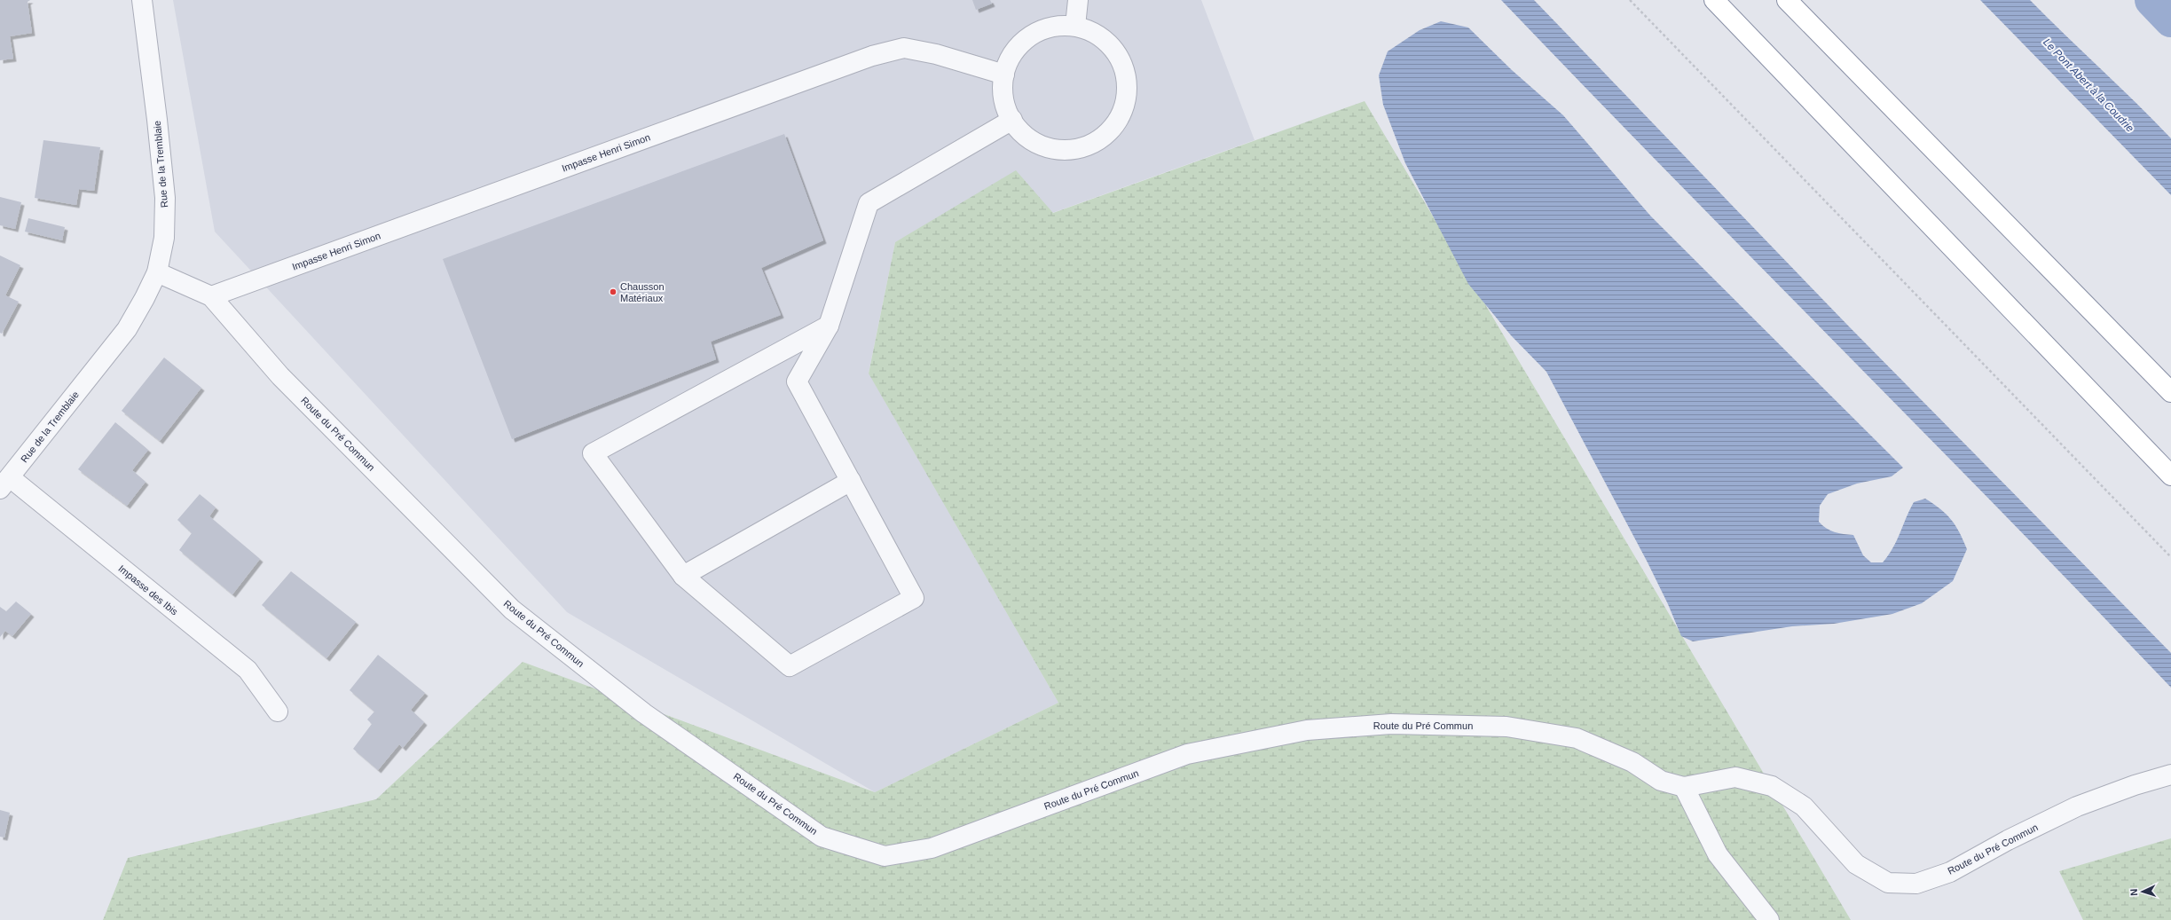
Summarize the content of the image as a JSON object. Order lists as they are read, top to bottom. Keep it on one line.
{"streets":{"street":["Impasse Henri Simon","Rue de la Tremblaie","Route du Pré Commun","Impasse des Ibis"]},"crossings":[["Impasse Henri Simon","Route du Pré Commun"],["Rue de la Tremblaie","Route du Pré Commun"],["Rue de la Tremblaie","Impasse des Ibis"]],"water":["Le Pont Abert à la Coudrie"],"places":["Chausson Matériaux"],"north":"left"}
